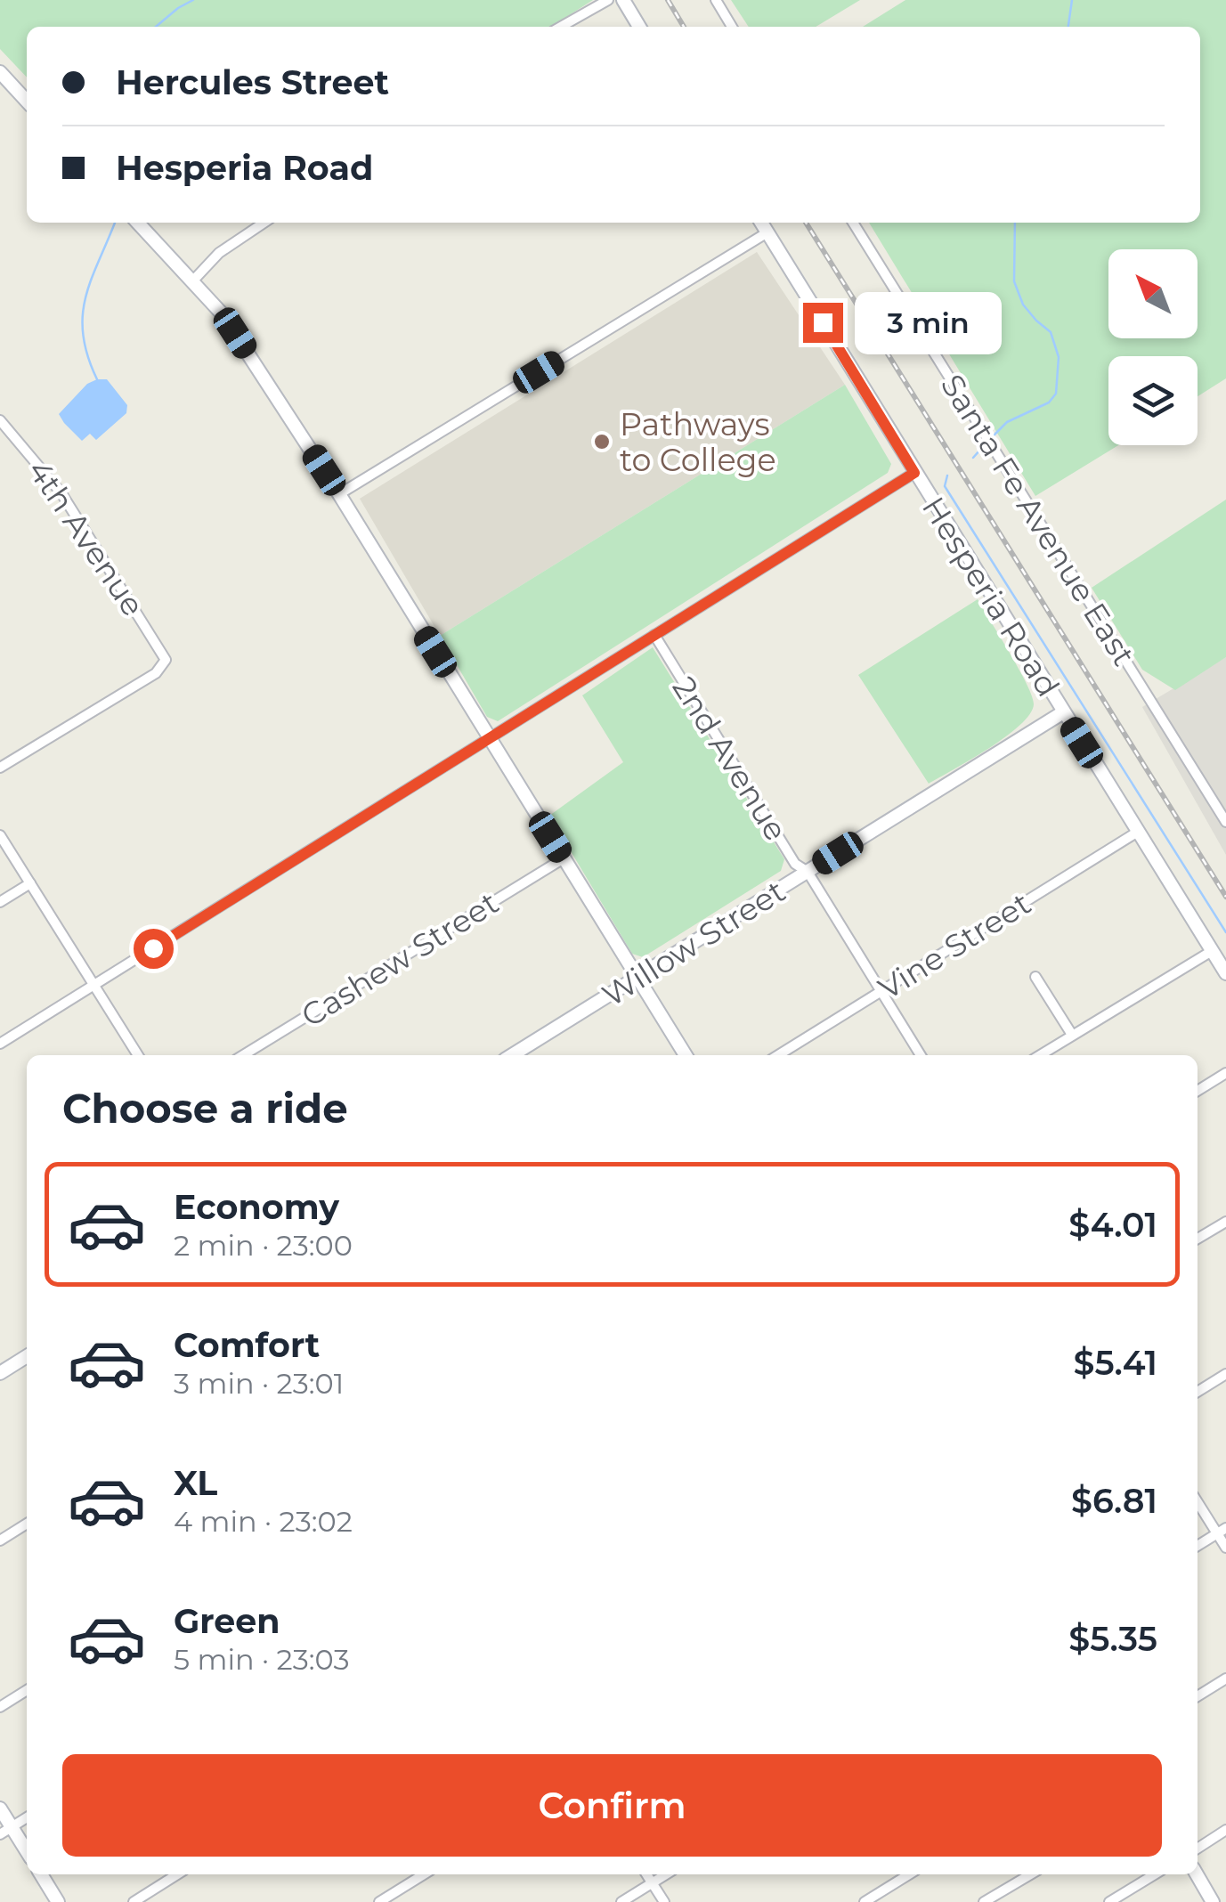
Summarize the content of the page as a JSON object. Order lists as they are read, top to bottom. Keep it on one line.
{"streets":{"street":["Santa Fe Avenue East","4th Avenue","Hesperia Road","2nd Avenue","Willow Street","Vine Street","Cashew Street"]},"crossings":[["Hesperia Road","Willow Street"],["Hesperia Road","Vine Street"],["2nd Avenue","Willow Street"],["2nd Avenue","Vine Street"]],"places":["Pathways to College"],"north":"top left","page":{"banner":["Hercules Street","Hesperia Road"],"bubble":"3 min","heading":"Choose a ride","list":[{"name":"Economy","note":"2 min · 23:00","value":"$4.01"},{"name":"Comfort","note":"3 min · 23:01","value":"$5.41"},{"name":"XL","note":"4 min · 23:02","value":"$6.81"},{"name":"Green","note":"5 min · 23:03","value":"$5.35"}],"buttons":"Confirm"}}
